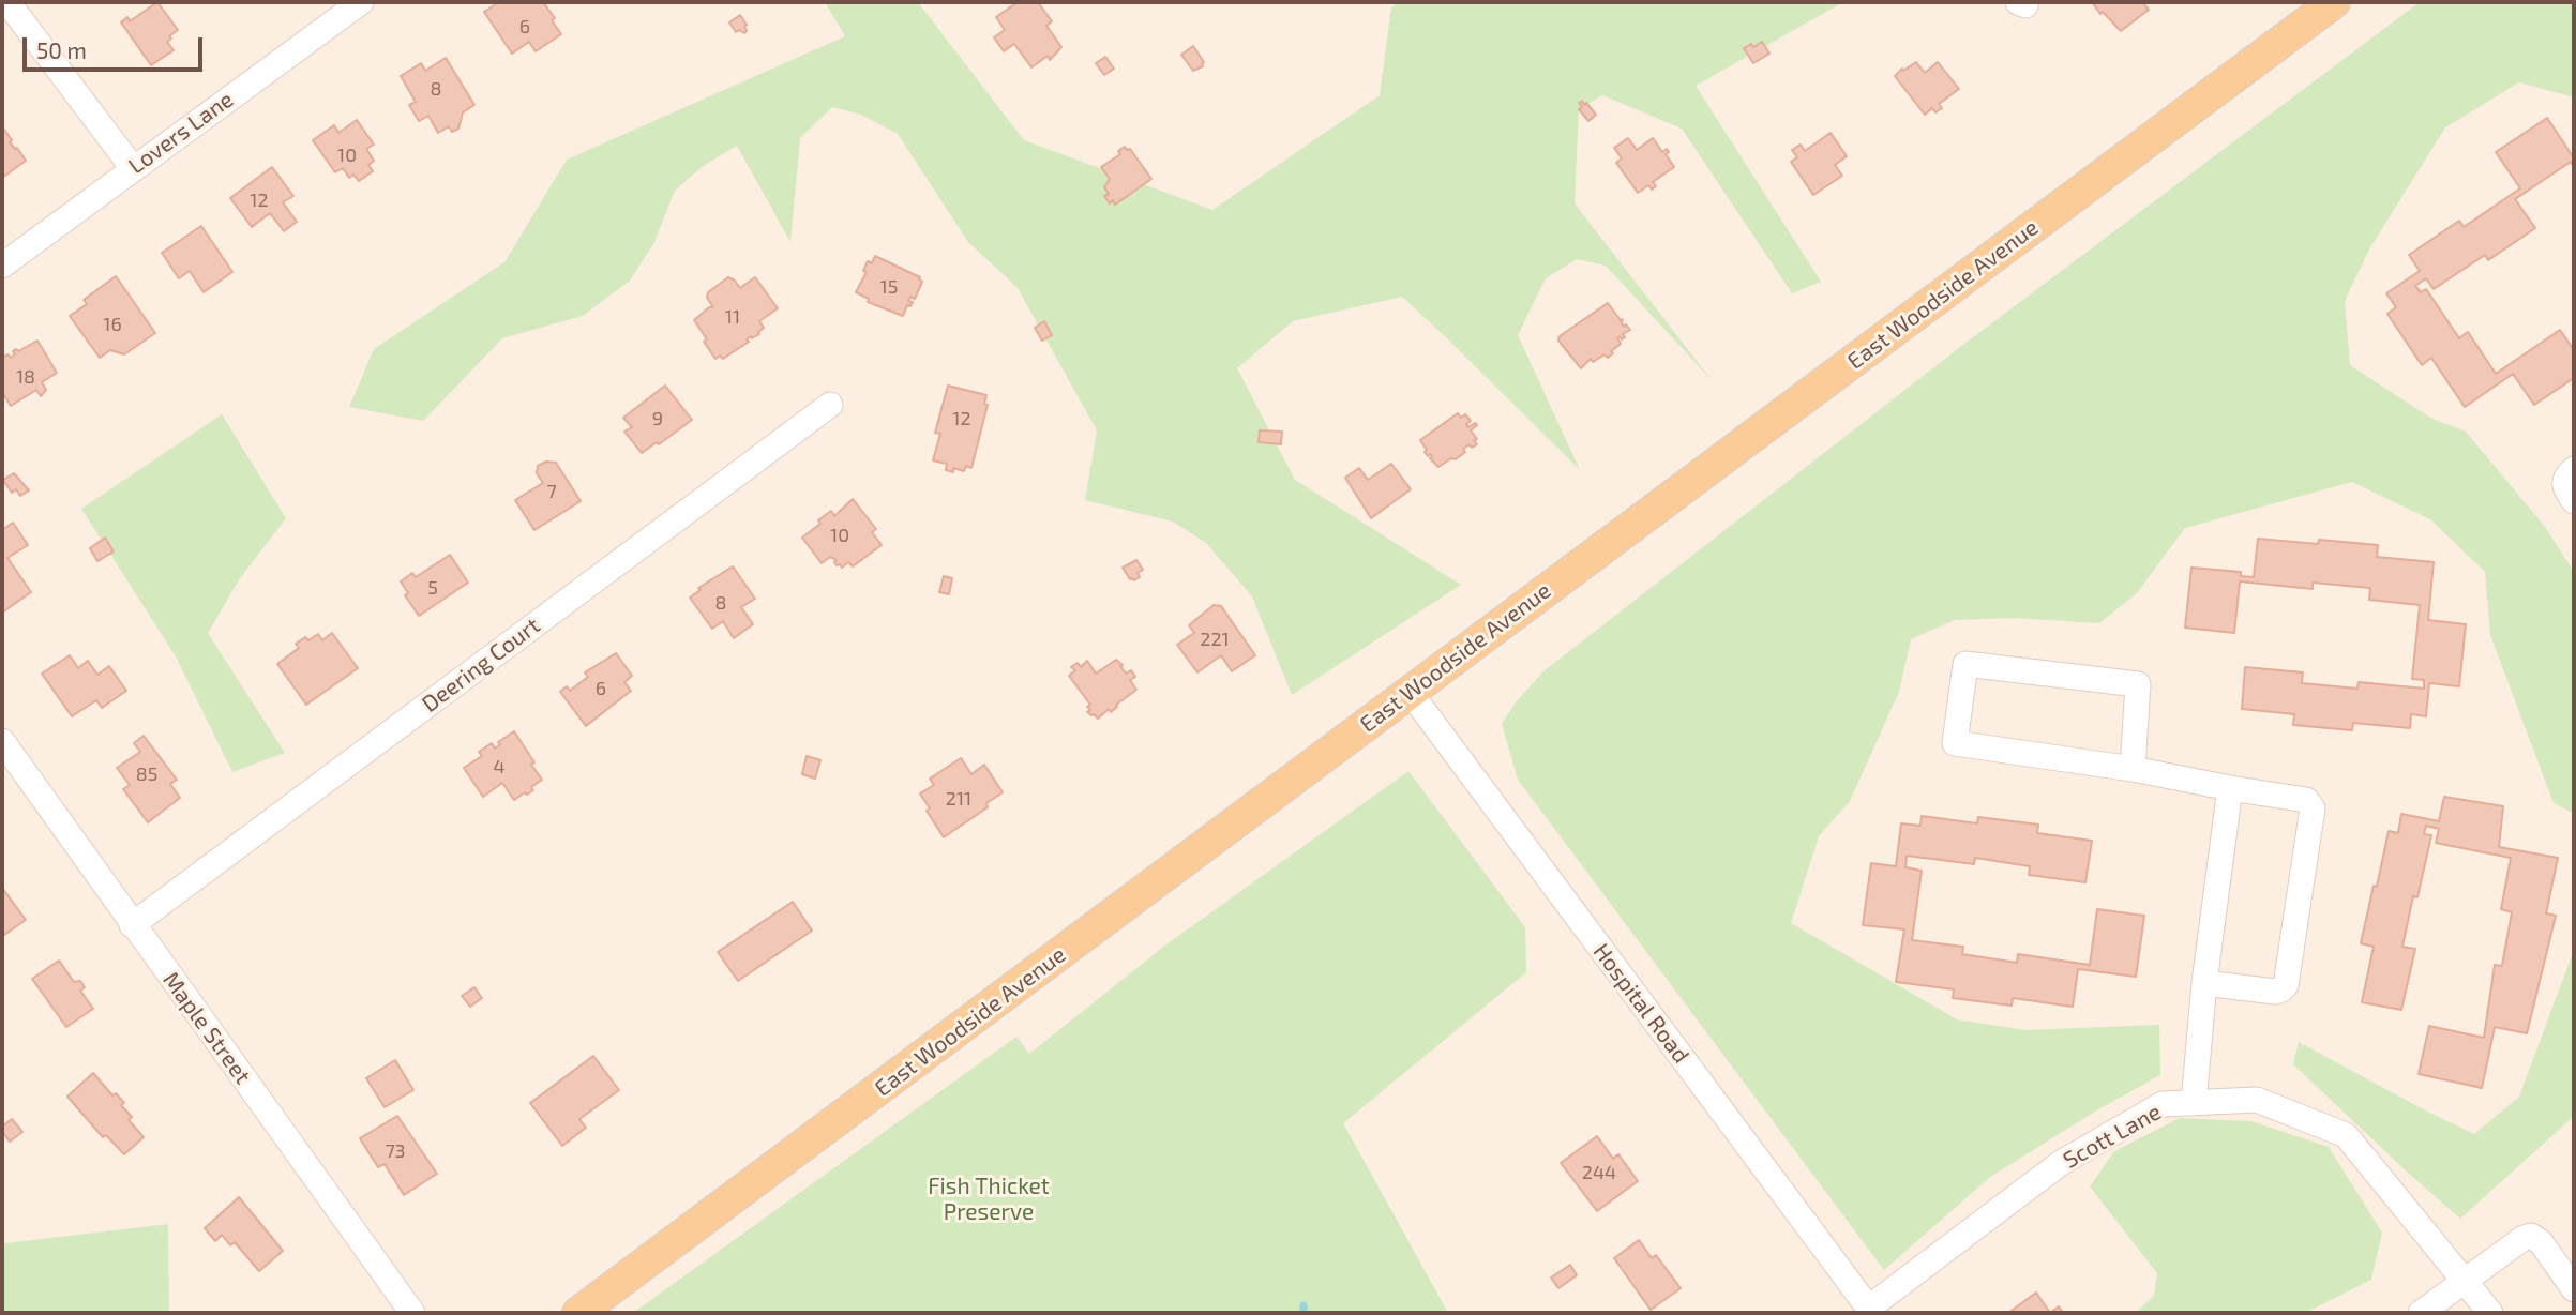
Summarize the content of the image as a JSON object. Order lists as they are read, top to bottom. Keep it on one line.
{"streets":{"main road":["East Woodside Avenue"],"street":["Lovers Lane","Deering Court","Hospital Road","Maple Street","Scott Lane"]},"crossings":[["East Woodside Avenue","Hospital Road"],["Deering Court","Maple Street"],["Hospital Road","Scott Lane"]],"parks":["Fish Thicket Preserve"],"house_numbers":["6","8","10","12","15","11","16","18","9","12","7","10","5","8","221","6","4","85","211","73","244"],"scale_bar":"50 m"}
